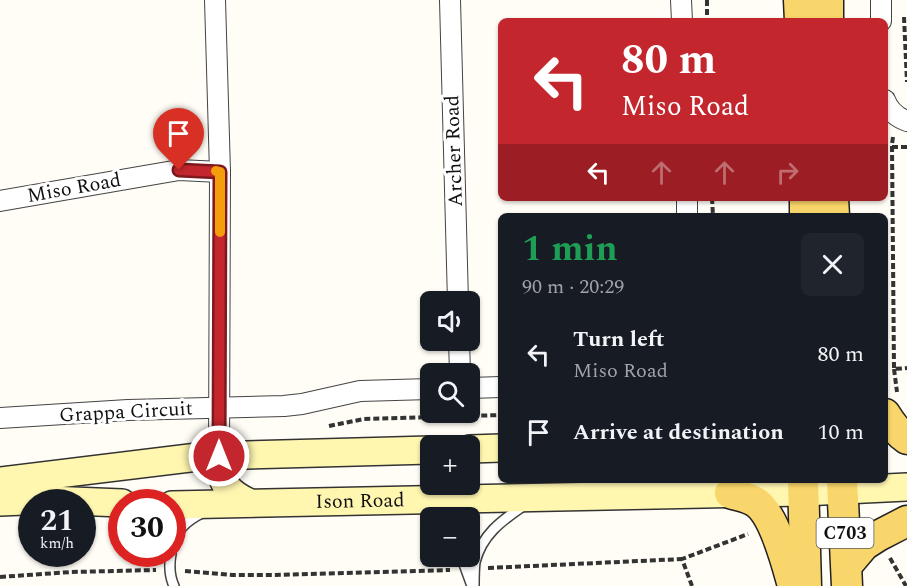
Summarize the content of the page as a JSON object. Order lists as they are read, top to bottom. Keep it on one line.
{"streets":{"main road":["Ison Road","C703"],"street":["Archer Road","Miso Road","Grappa Circuit"]},"crossings":[["Ison Road","C703"]],"page":{"turn":["80 m","Miso Road"],"heading":["1 min","90 m · 20:29"],"map_buttons":["+","−"],"list":[{"name":"Turn left","note":"Miso Road","value":"80 m"},{"name":"Arrive at destination","value":"10 m"}],"speed":"21 km/h","limit":"30"}}
